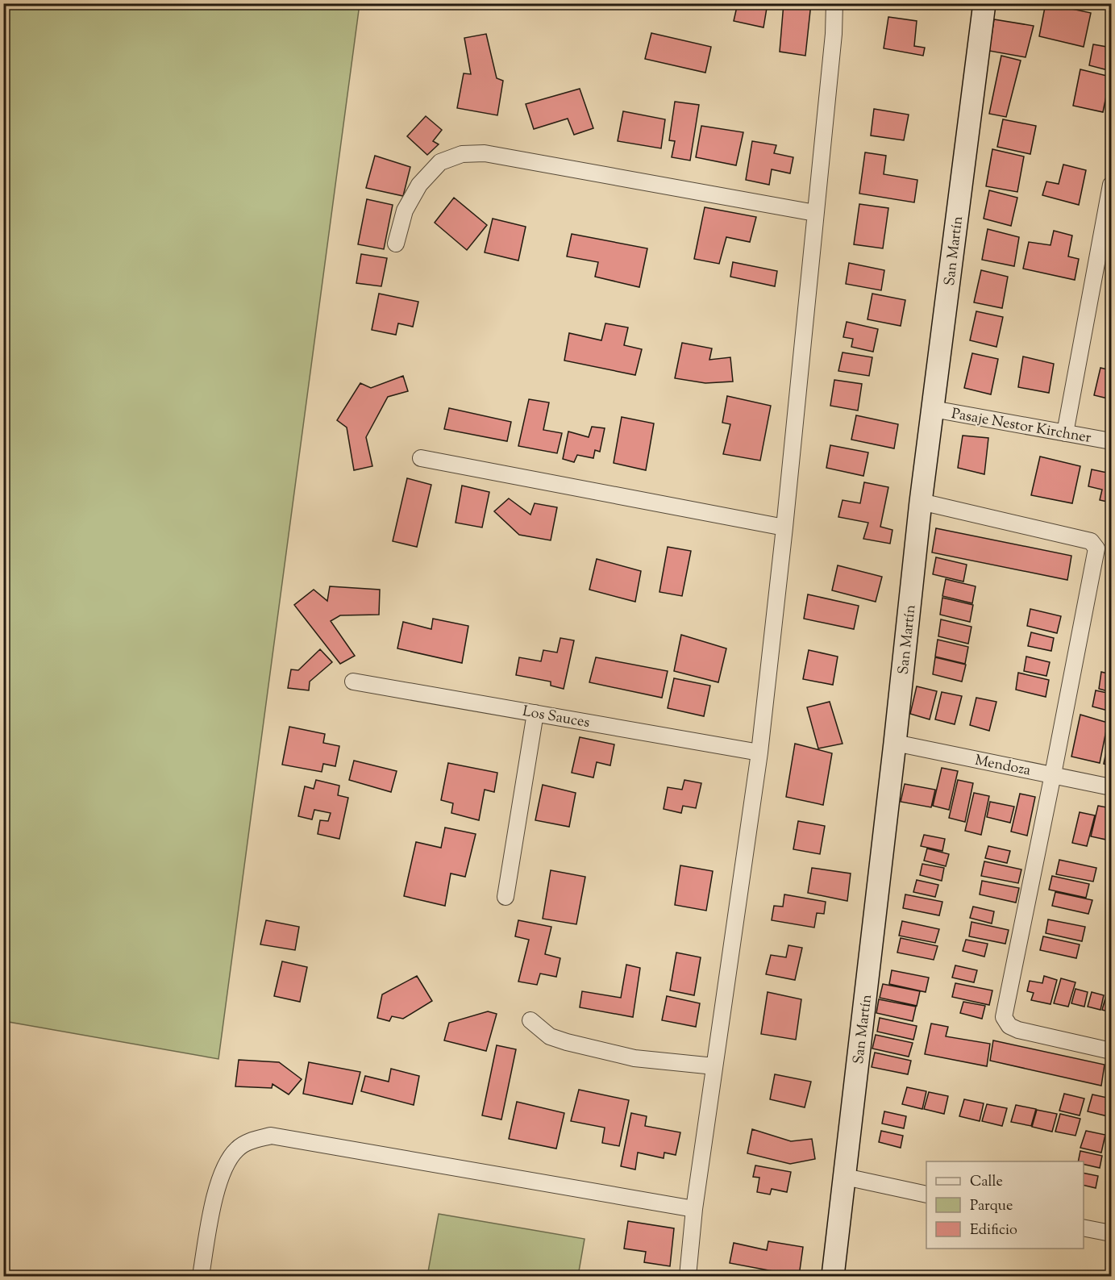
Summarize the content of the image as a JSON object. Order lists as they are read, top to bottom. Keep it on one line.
{"streets":{"street":["San Martín","Pasaje Nestor Kirchner","Los Sauces","Mendoza"]},"crossings":[["San Martín","Pasaje Nestor Kirchner"],["San Martín","Mendoza"]],"legend":["Calle","Parque","Edificio"]}
